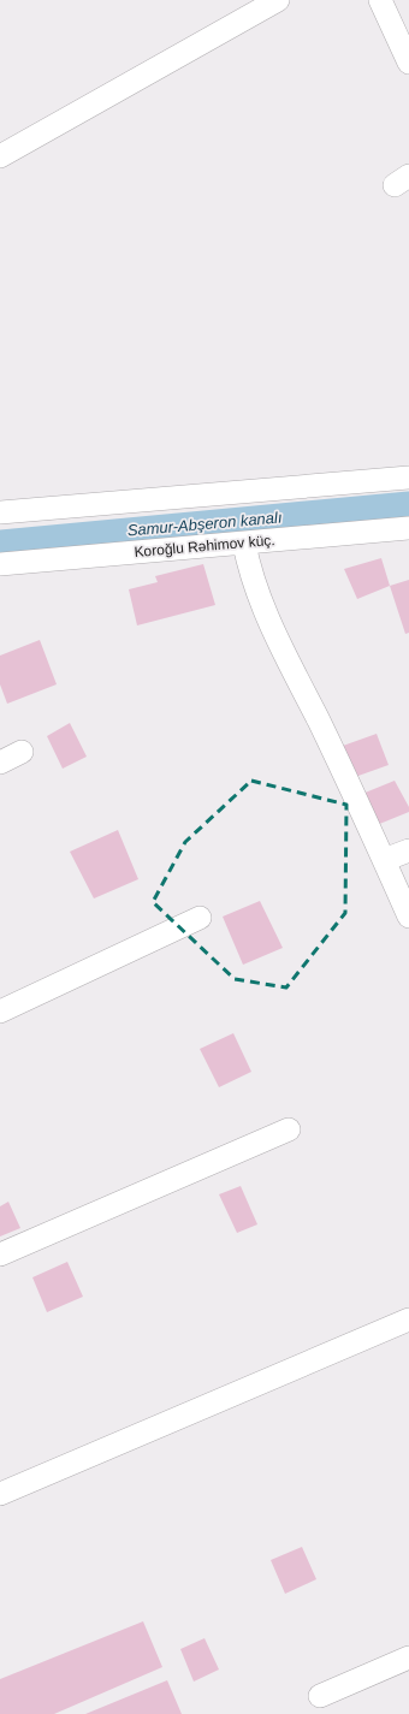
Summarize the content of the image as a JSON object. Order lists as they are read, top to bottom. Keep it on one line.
{"streets":{"street":["Koroğlu Rəhimov küç."]},"water":["Samur-Abşeron kanalı"]}
